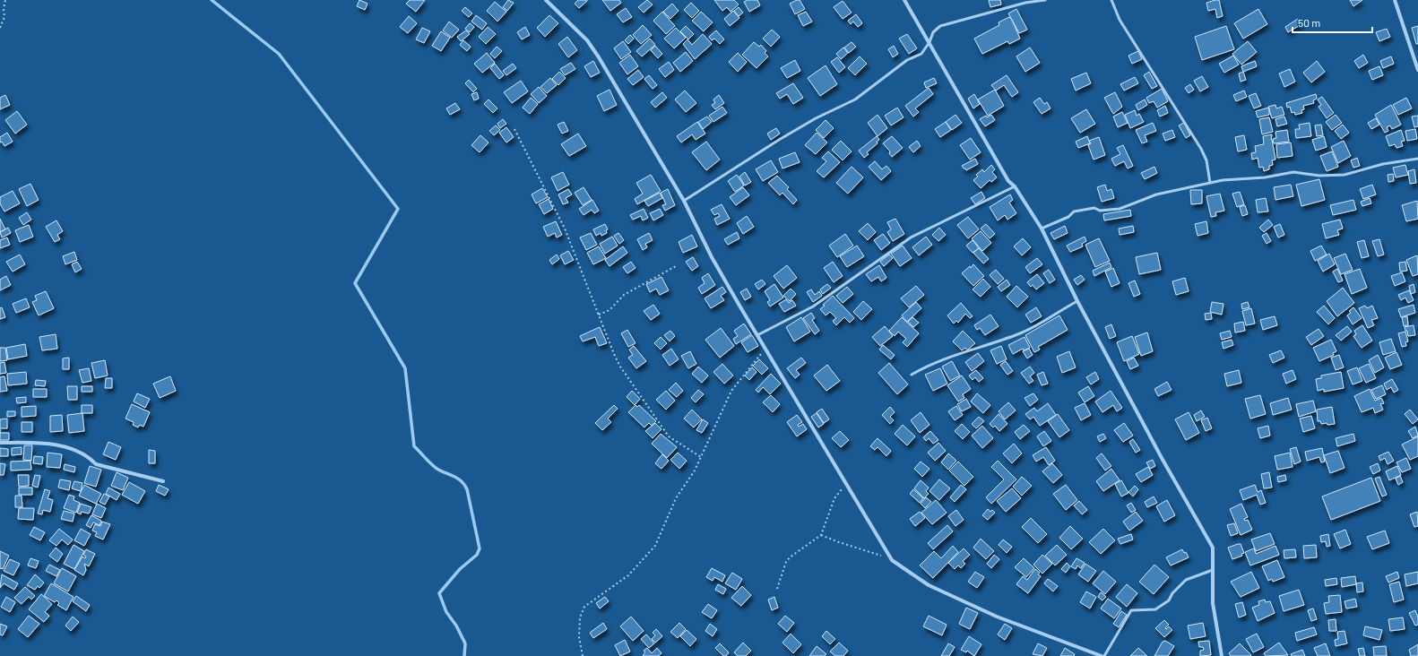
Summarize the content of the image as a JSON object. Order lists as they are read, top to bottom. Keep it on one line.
{"scale_bar":"50 m"}
